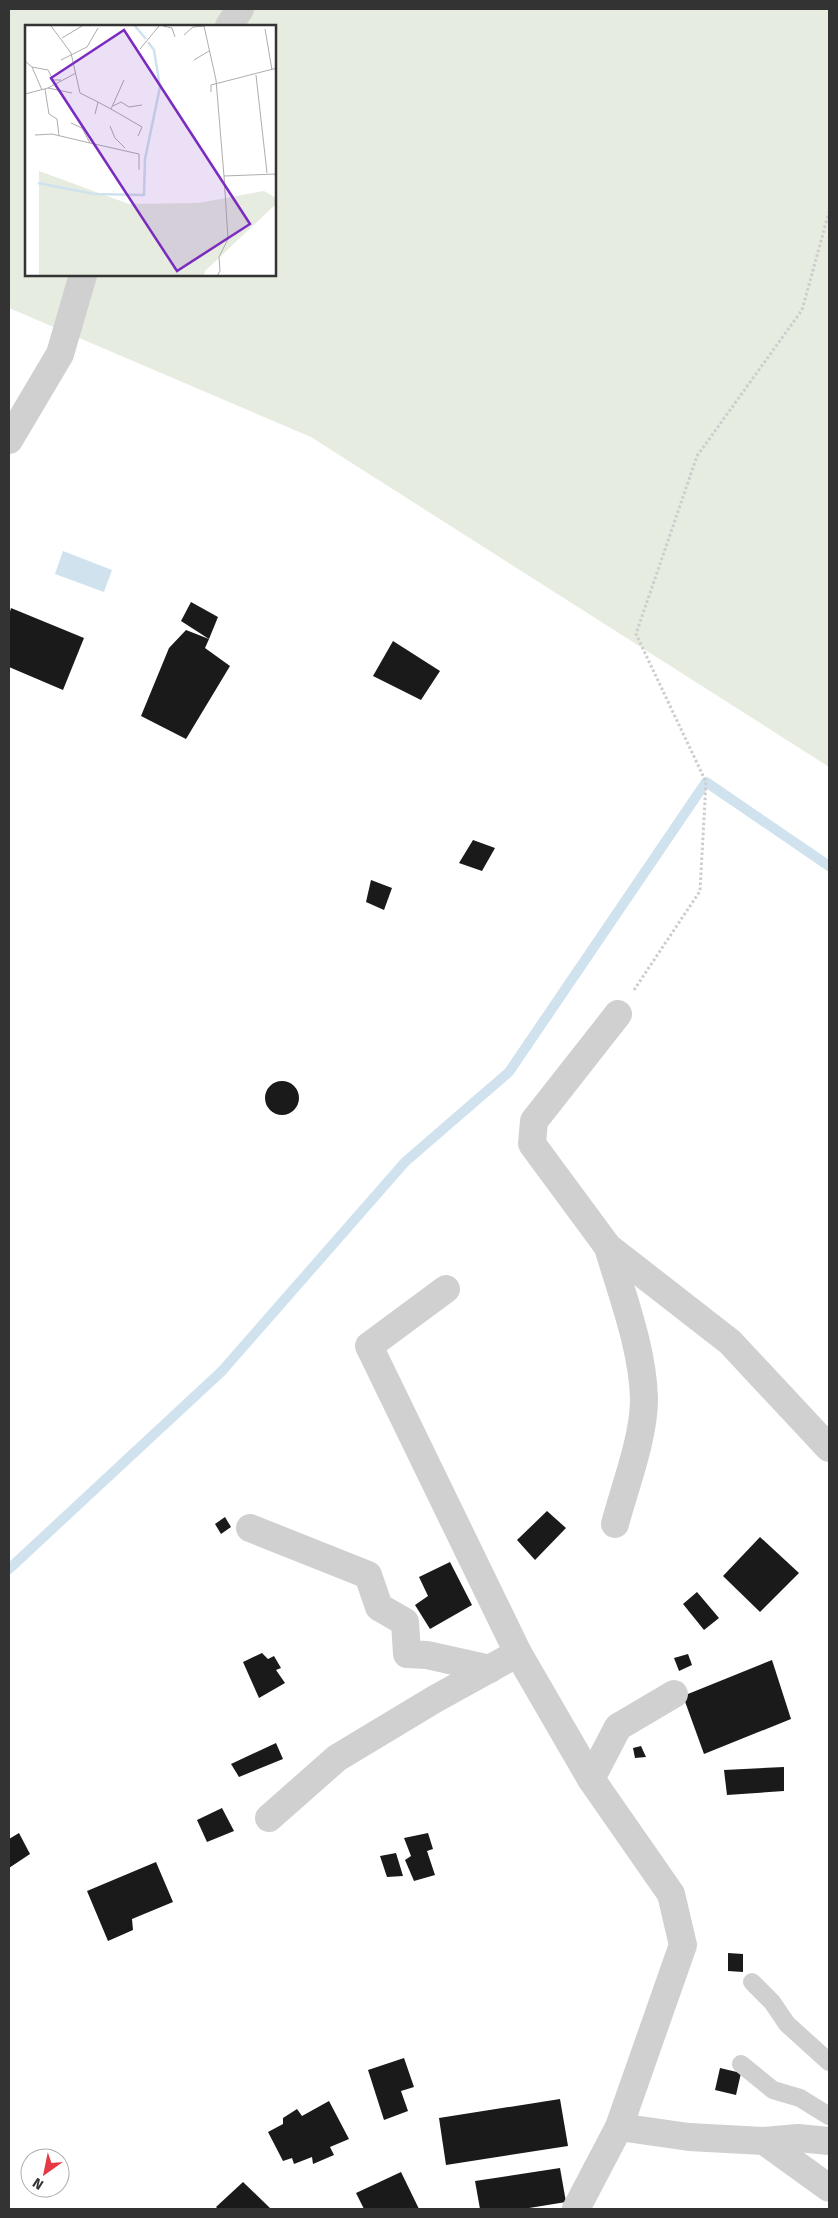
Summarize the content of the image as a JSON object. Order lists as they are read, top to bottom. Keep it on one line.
{"north":"bottom left"}
